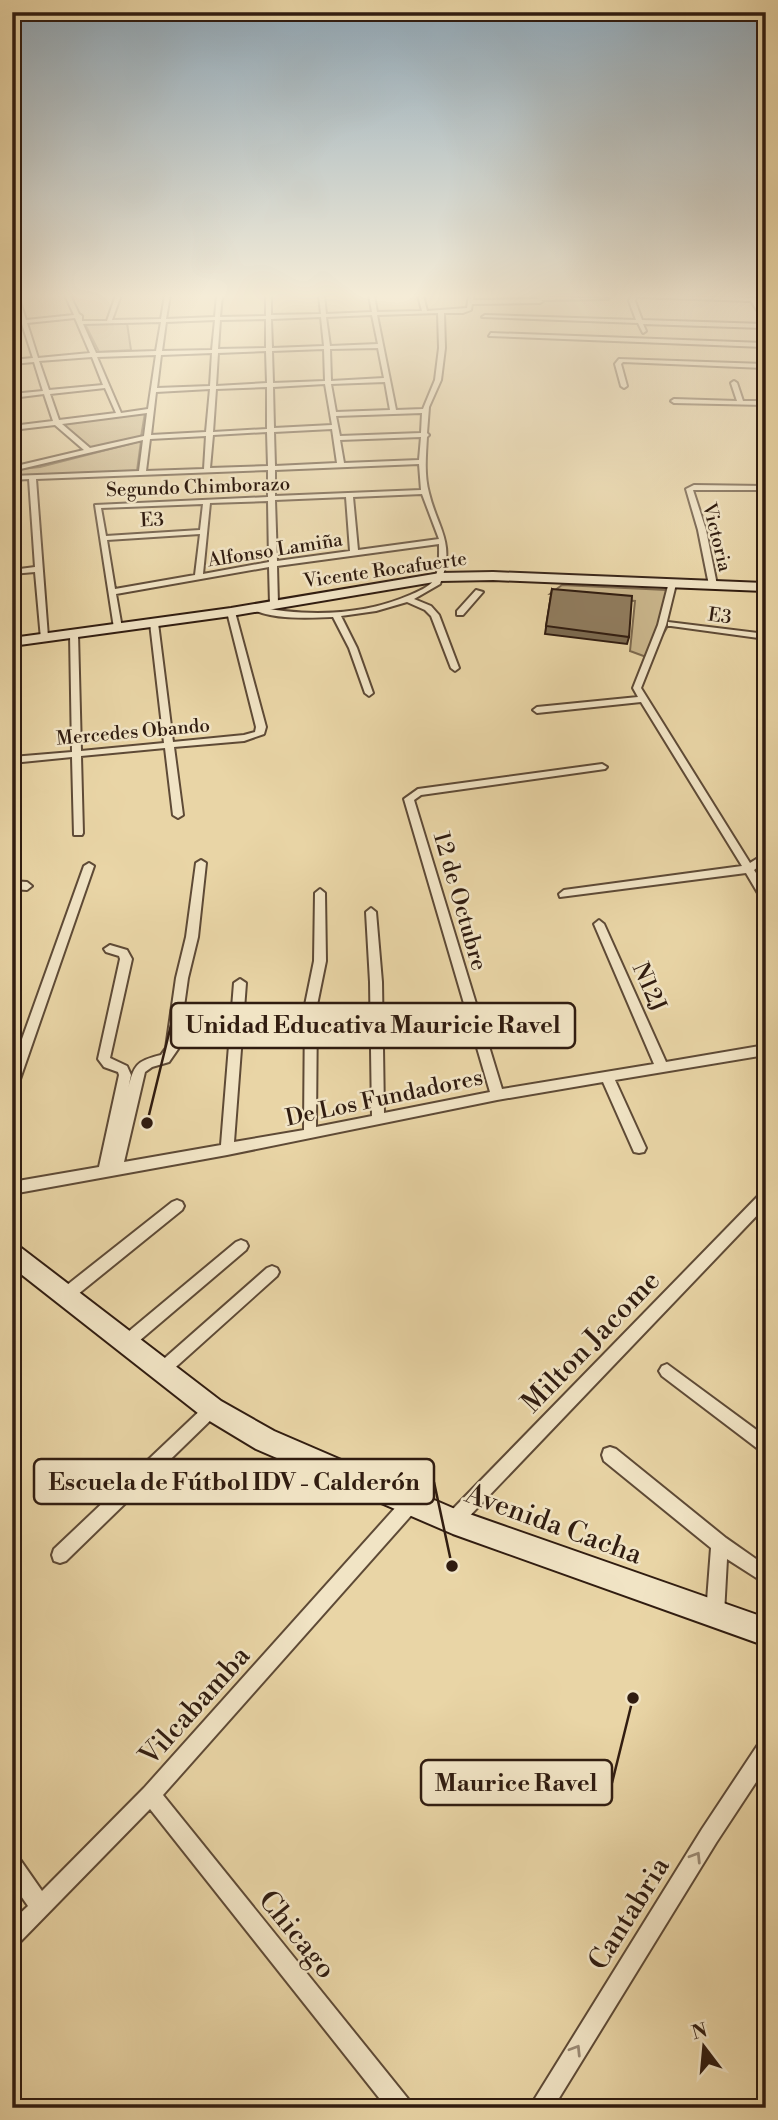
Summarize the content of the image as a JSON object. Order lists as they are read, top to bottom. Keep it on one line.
{"streets":{"street":["Segundo Chimborazo","E3","Victoria","Alfonso Lamiña","Vicente Rocafuerte","Mercedes Obando","12 de Octubre","N12J","De Los Fundadores","Milton Jacome","Avenida Cacha","Vilcabamba","Cantabria","Chicago"]},"crossings":[["Segundo Chimborazo","E3"],["Segundo Chimborazo","Alfonso Lamiña"],["Segundo Chimborazo","Vicente Rocafuerte"],["Victoria","Vicente Rocafuerte"],["Vicente Rocafuerte","Mercedes Obando"],["12 de Octubre","De Los Fundadores"],["N12J","De Los Fundadores"],["Milton Jacome","Avenida Cacha"],["Avenida Cacha","Vilcabamba"],["Vilcabamba","Chicago"]],"one_way":["Cantabria"],"places":["Unidad Educativa Mauricie Ravel","Escuela de Fútbol IDV - Calderón","Maurice Ravel"],"north":"top"}
